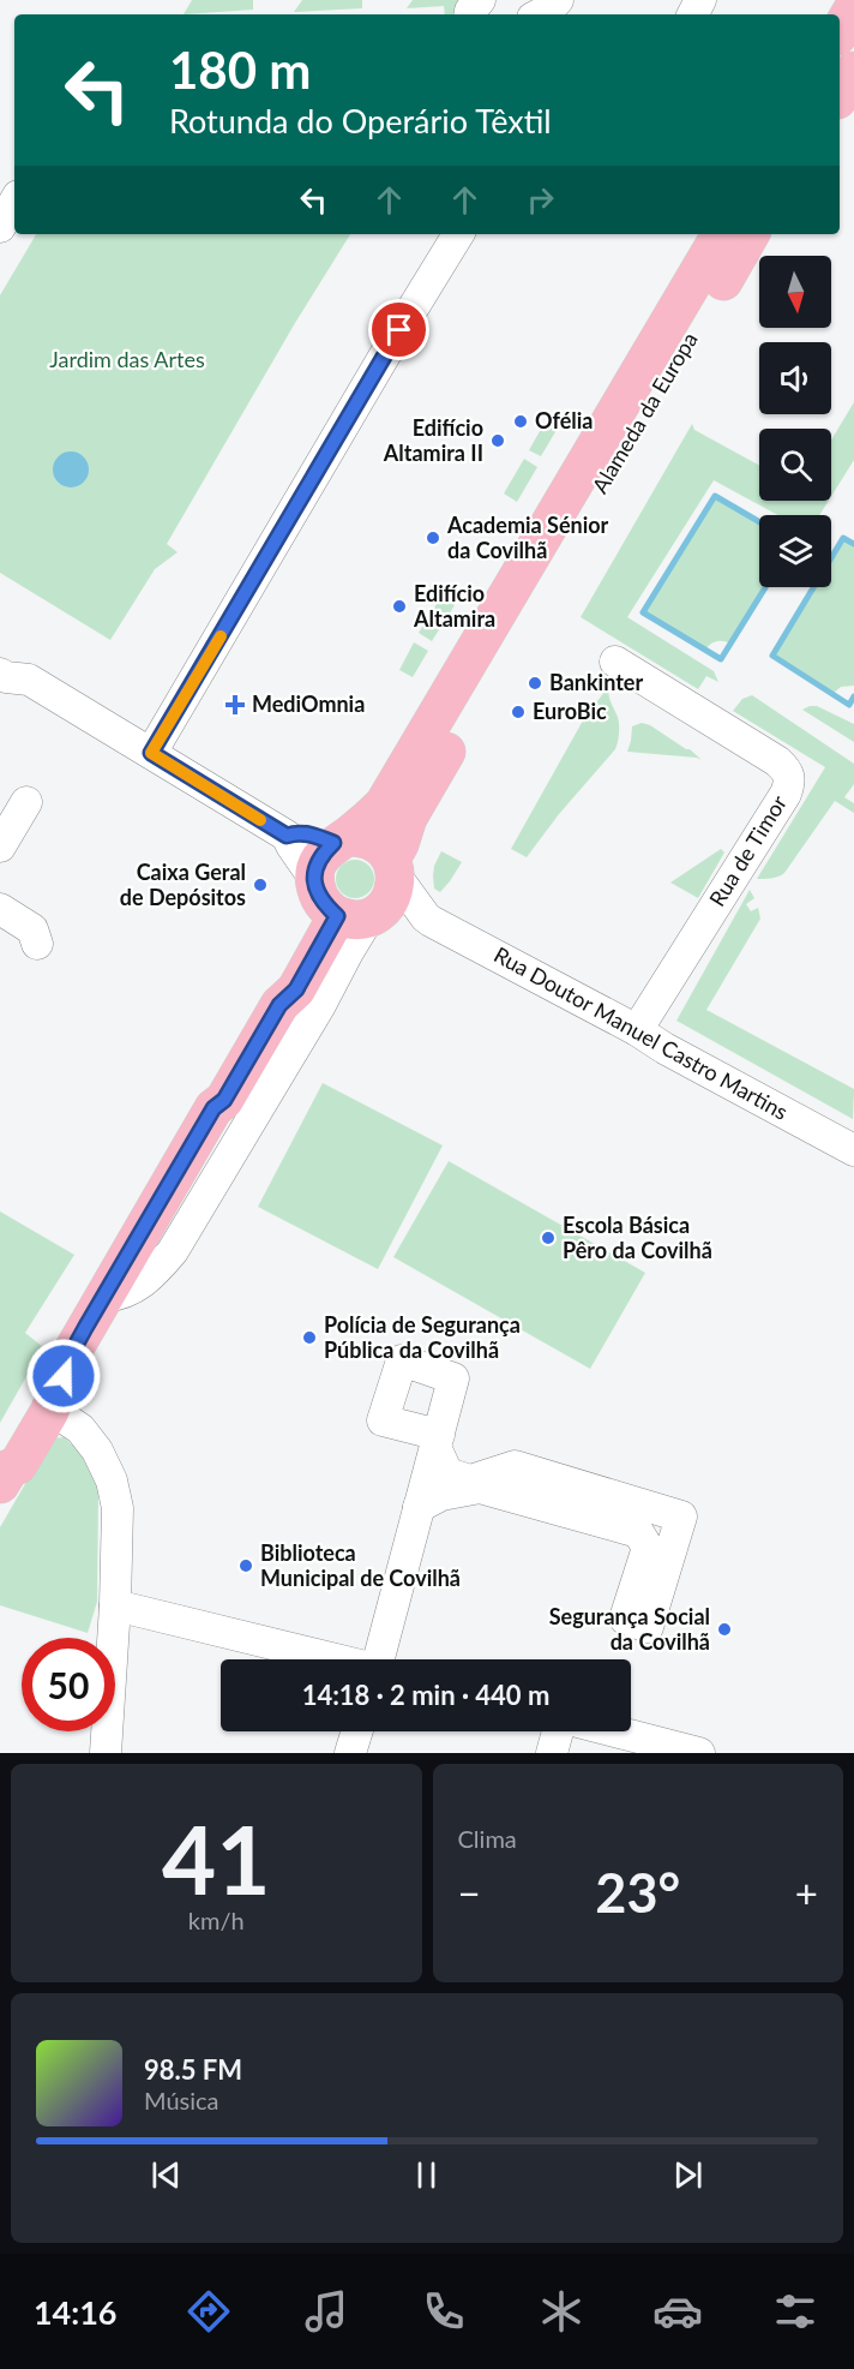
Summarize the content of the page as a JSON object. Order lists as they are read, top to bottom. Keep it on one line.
{"streets":{"main road":["Alameda da Europa"],"street":["Rua de Timor","Rua Doutor Manuel Castro Martins"]},"crossings":[["Alameda da Europa","Rua Doutor Manuel Castro Martins"],["Rua de Timor","Rua Doutor Manuel Castro Martins"]],"parks":["Jardim das Artes"],"places":{"other":["Ofélia","Edifício Altamira II","Academia Sénior da Covilhã","Edifício Altamira","Bankinter","EuroBic","Caixa Geral de Depósitos","Escola Básica Pêro da Covilhã","Polícia de Segurança Pública da Covilhã","Biblioteca Municipal de Covilhã","Segurança Social da Covilhã"],"health":["MediOmnia"]},"north":"bottom","page":{"turn":["180 m","Rotunda do Operário Têxtil"],"limit":"50","trip":"14:18 · 2 min · 440 m","tile":[["41","km/h"],"Clima"],"heat":["−","23°","+"],"song":["98.5 FM","Música"],"tabs":"14:16"}}
